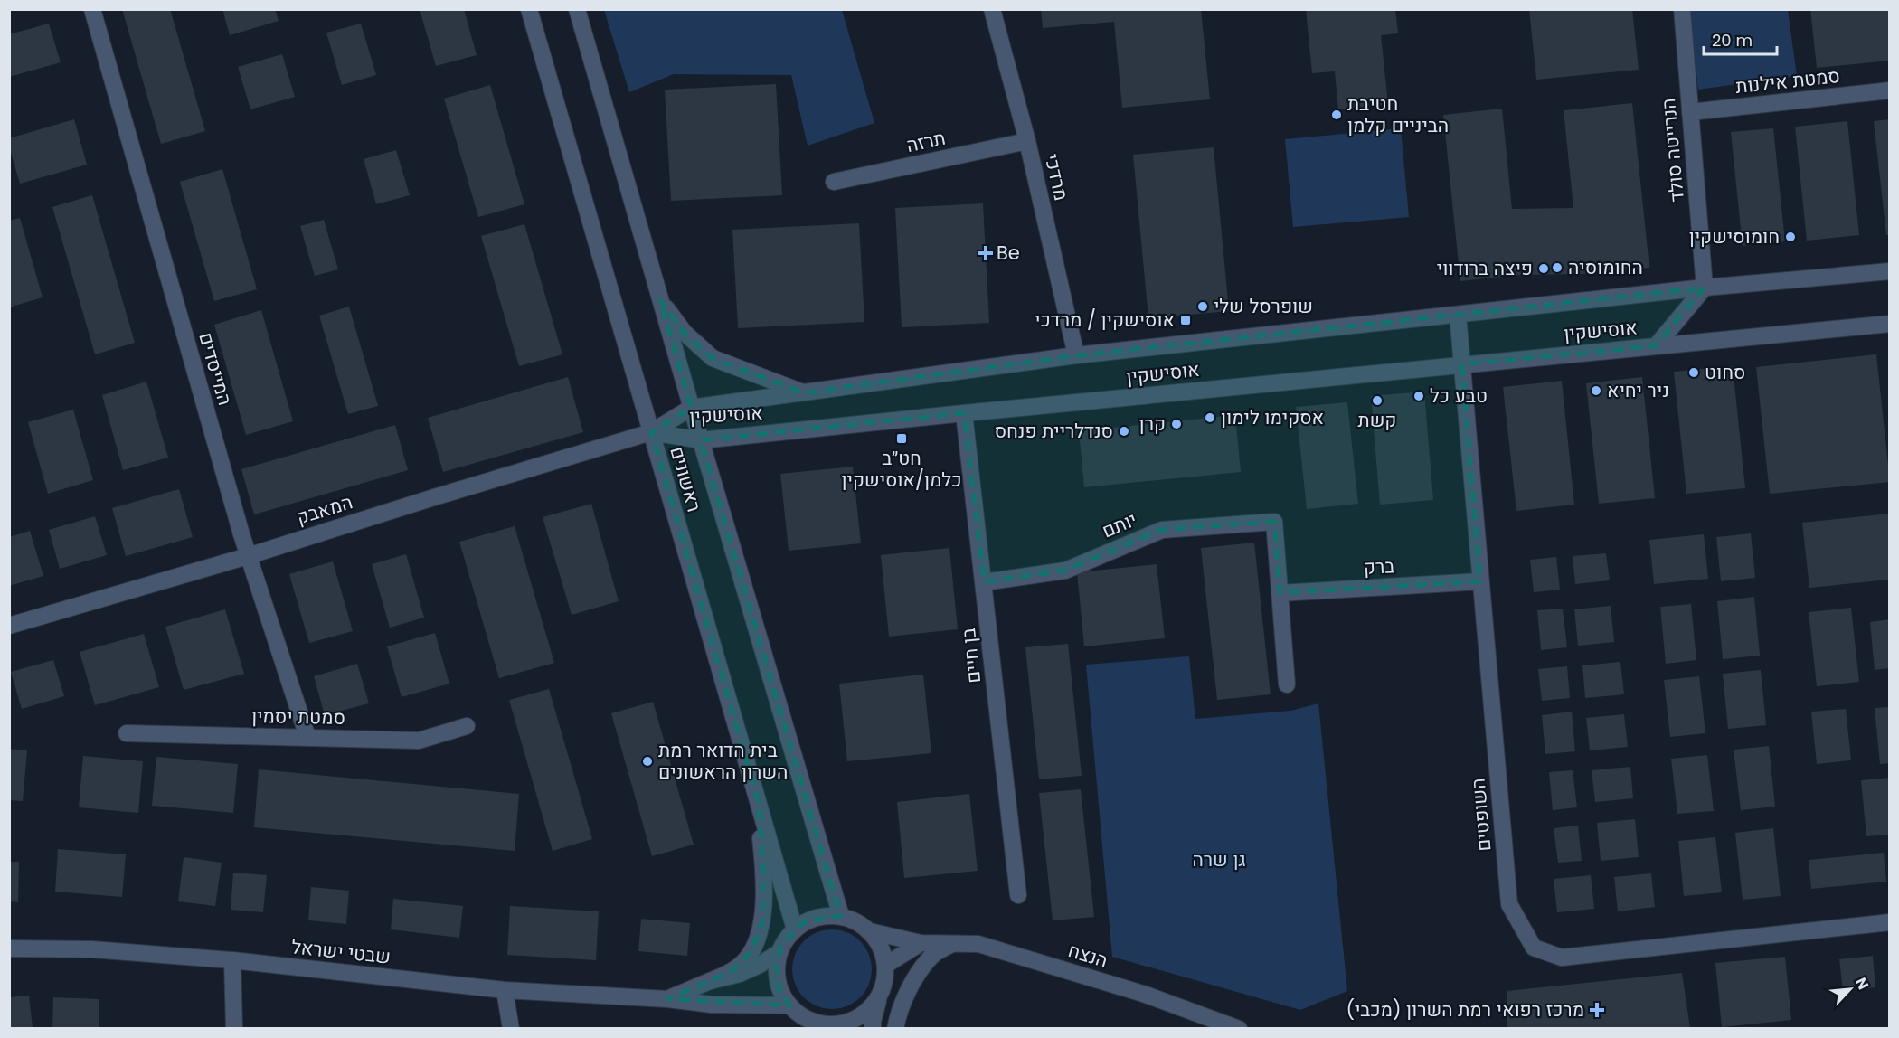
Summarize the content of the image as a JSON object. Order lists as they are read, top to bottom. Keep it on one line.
{"streets":{"street":["סמטת אילנות","תרזה","הנרייטה סולד","מרדכי","אוסישקין","המייסדים","ראשונים","המאבק","יותם","ברק","בן חיים","סמטת יסמין","השופטים","שבטי ישראל","הנצח"]},"crossings":[["סמטת אילנות","הנרייטה סולד"],["תרזה","מרדכי"],["הנרייטה סולד","אוסישקין"],["מרדכי","אוסישקין"],["אוסישקין","ראשונים"],["אוסישקין","המאבק"],["אוסישקין","בן חיים"],["אוסישקין","השופטים"],["המייסדים","המאבק"],["המייסדים","סמטת יסמין"],["ראשונים","המאבק"],["ראשונים","שבטי ישראל"],["ראשונים","הנצח"],["יותם","ברק"],["יותם","בן חיים"],["ברק","השופטים"],["שבטי ישראל","הנצח"]],"parks":["גן שרה"],"places":{"other":["חטיבת הביניים קלמן","חומוסישקין","החומוסיה","פיצה ברודווי","שופרסל שלי","סחוט","ניר יחיא","טבע כל","קשת","אסקימו לימון","קרן","סנדלריית פנחס","בית הדואר רמת השרון הראשונים"],"health":["Be","מרכז רפואי רמת השרון (מכבי)"],"transit":["אוסישקין / מרדכי","חט״ב כלמן/אוסישקין"]},"scale_bar":"20 m","north":"top right"}
